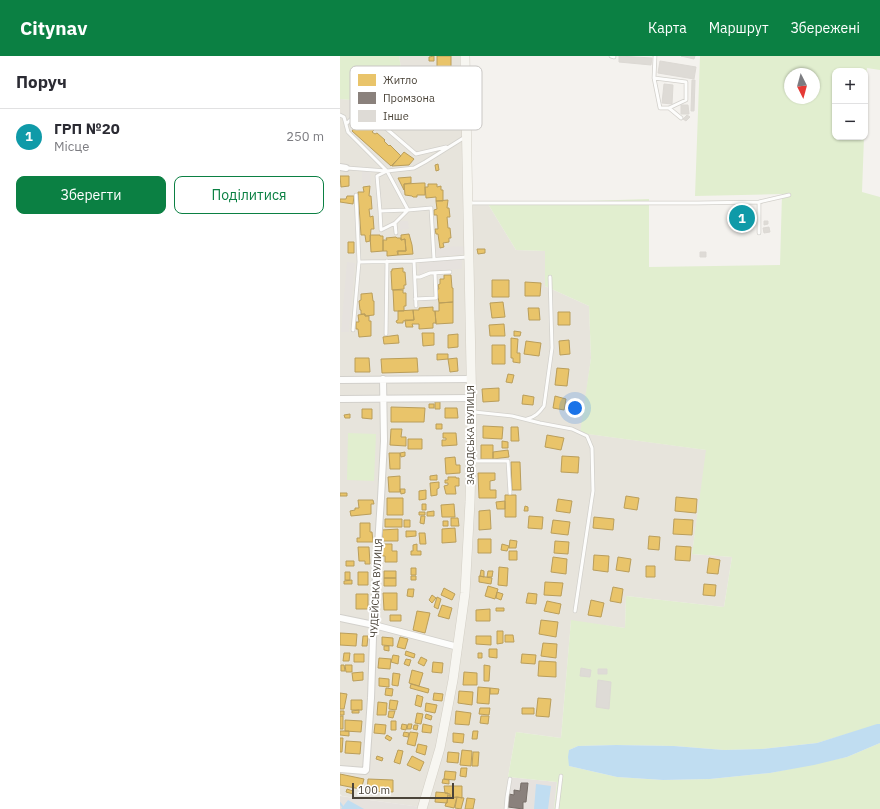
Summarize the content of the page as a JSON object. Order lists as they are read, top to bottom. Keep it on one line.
{"streets":{"main road":["ЗАВОДСЬКА ВУЛИЦЯ"],"street":["ЧУДЕЙСЬКА ВУЛИЦЯ"]},"legend":["Житло","Промзона","Інше"],"scale_bar":"100 m","north":"bottom","page":{"header":"Citynav","nav":["Карта","Маршрут","Збережені"],"heading":"Поруч","map_buttons":["+","−"],"list":[{"mark":"1","name":"ГРП №20","note":"Місце","value":"250 m"}],"buttons":["Зберегти","Поділитися"],"pins":"1","scale":"100 m"}}
